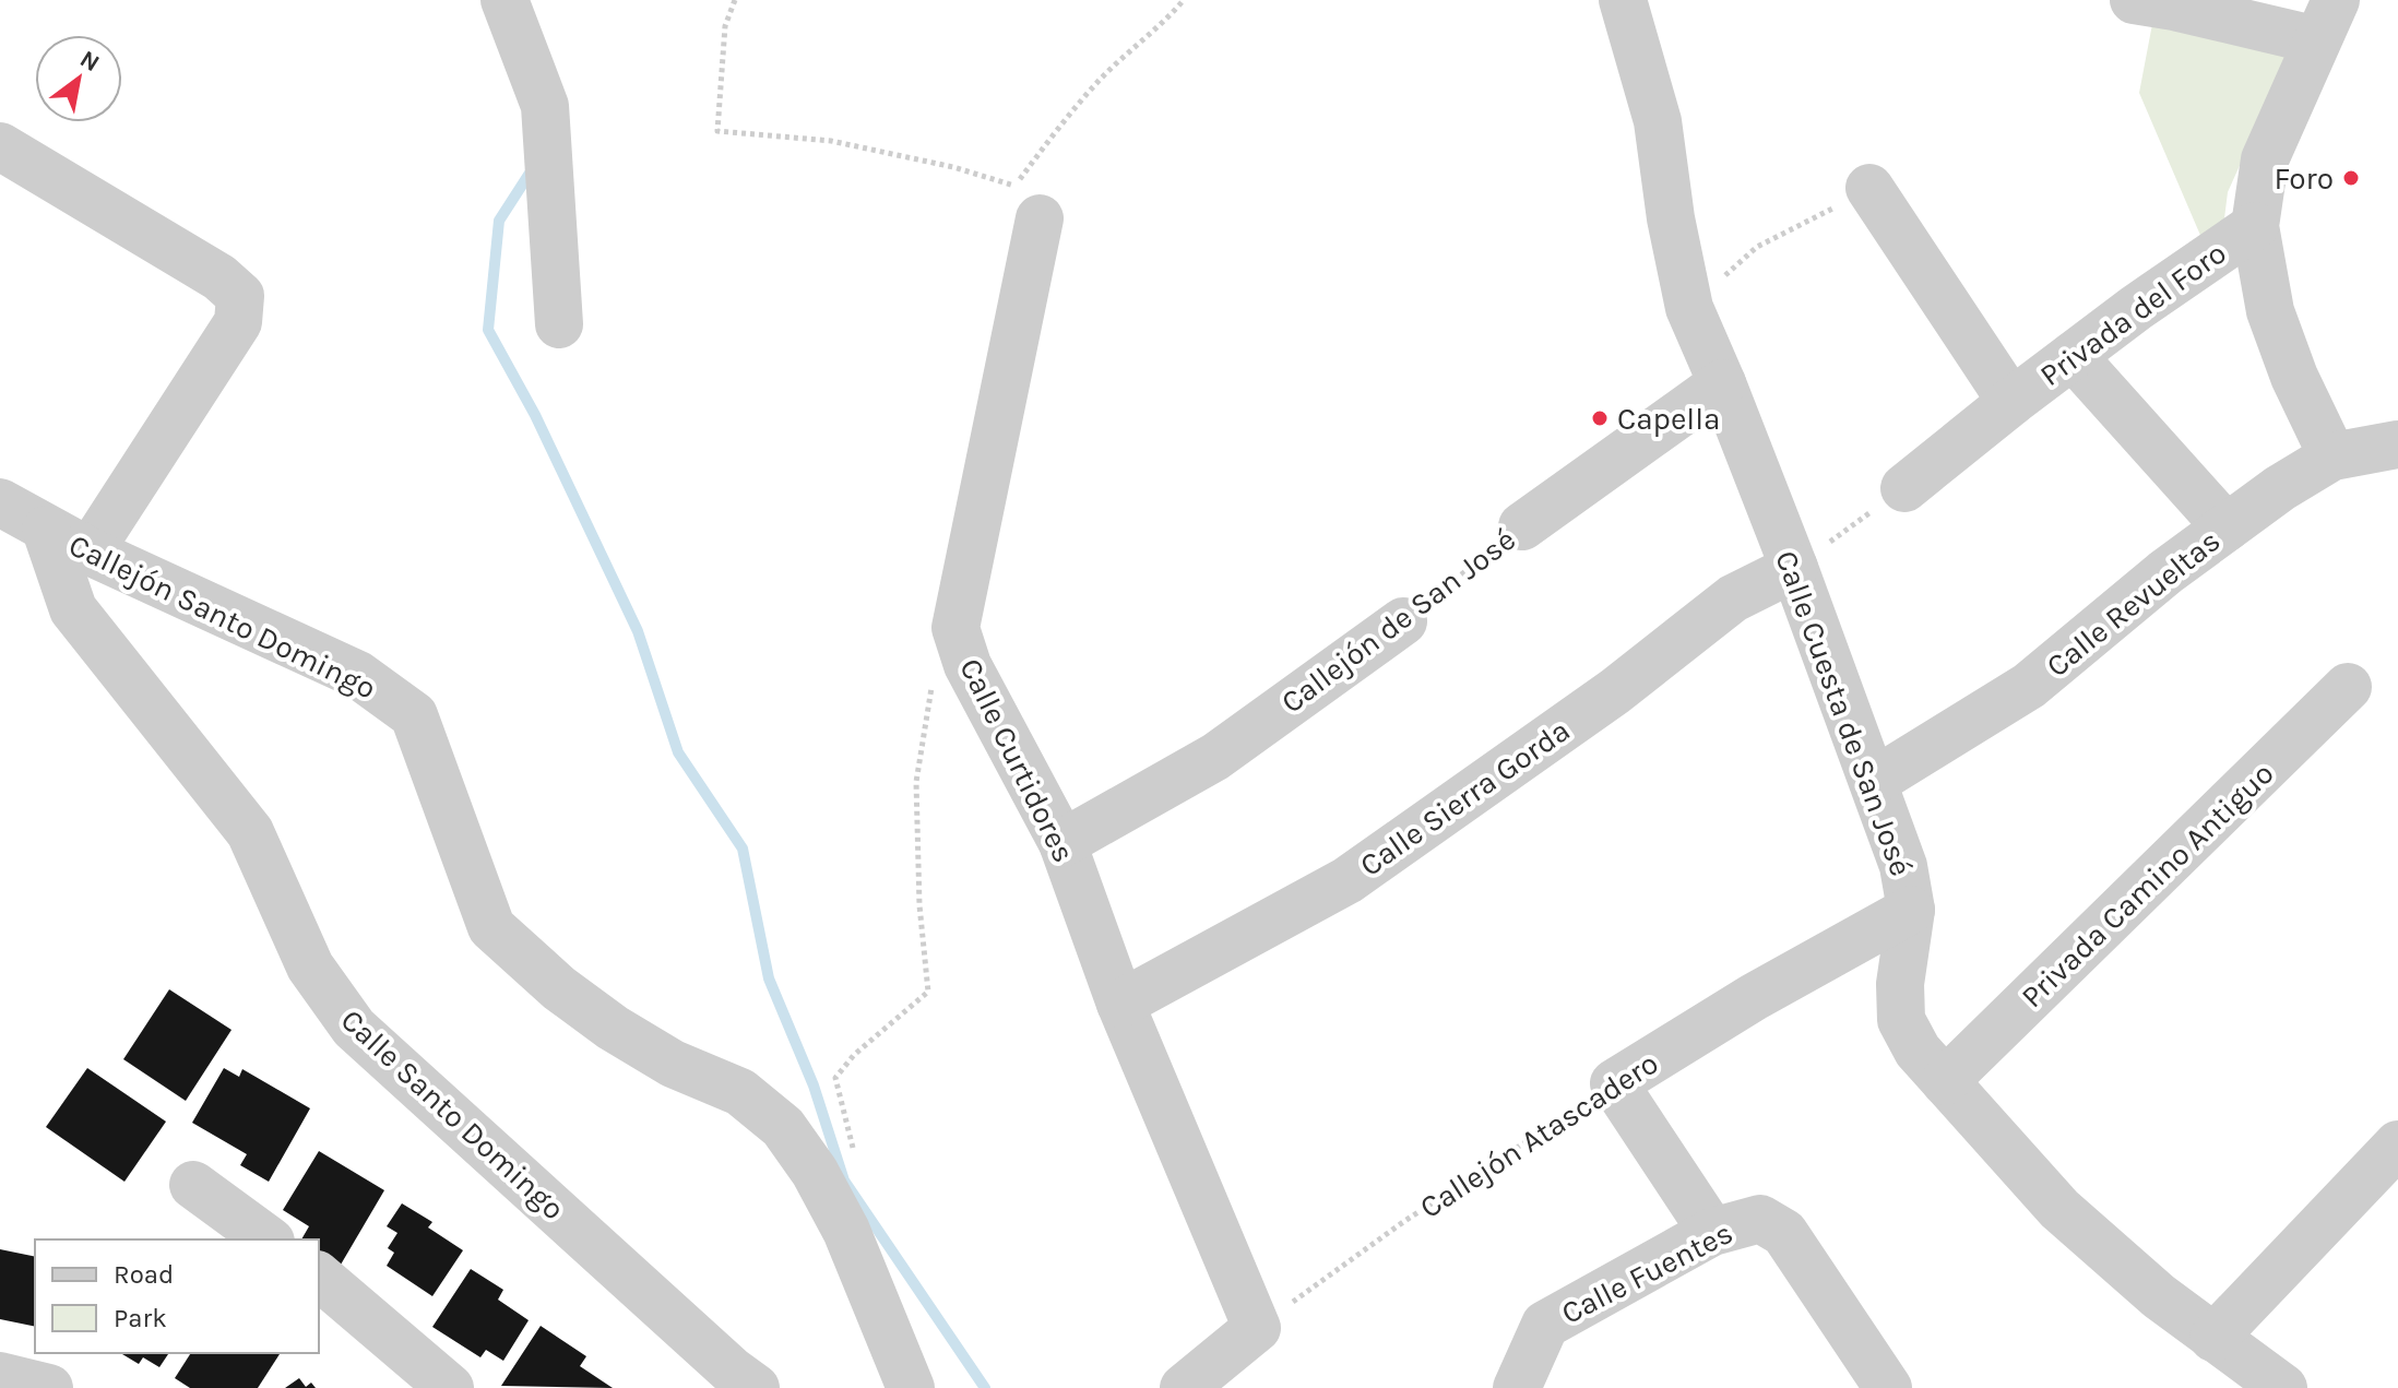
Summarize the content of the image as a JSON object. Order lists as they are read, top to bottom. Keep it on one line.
{"streets":{"street":["Privada del Foro","Calle Revueltas","Callejón Santo Domingo","Callejón de San José","Calle Cuesta de San José","Calle Curtidores","Calle Sierra Gorda","Privada Camino Antiguo","Calle Santo Domingo","Callejón Atascadero","Calle Fuentes"]},"crossings":[["Calle Revueltas","Calle Cuesta de San José"],["Callejón Santo Domingo","Calle Santo Domingo"],["Callejón de San José","Calle Cuesta de San José"],["Callejón de San José","Calle Curtidores"],["Calle Cuesta de San José","Calle Sierra Gorda"],["Calle Cuesta de San José","Privada Camino Antiguo"],["Calle Cuesta de San José","Callejón Atascadero"],["Calle Curtidores","Calle Sierra Gorda"],["Calle Curtidores","Callejón Atascadero"]],"places":["Foro","Capella"],"legend":["Road","Park"],"north":"top right"}
